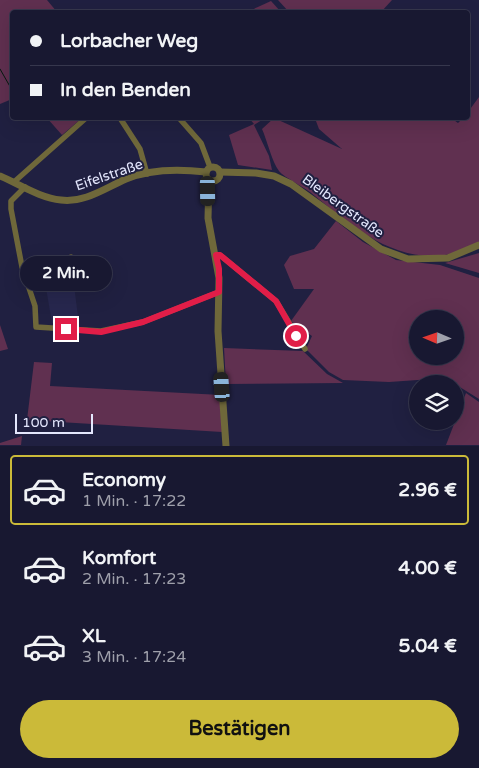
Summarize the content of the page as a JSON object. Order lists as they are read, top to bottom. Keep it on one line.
{"streets":{"street":["Eifelstraße","Bleibergstraße"]},"scale_bar":"100 m","north":"left","page":{"banner":["Lorbacher Weg","In den Benden"],"bubble":"2 Min.","scale":"100 m","list":[{"name":"Economy","note":"1 Min. · 17:22","value":"2.96 €"},{"name":"Komfort","note":"2 Min. · 17:23","value":"4.00 €"},{"name":"XL","note":"3 Min. · 17:24","value":"5.04 €"}],"buttons":"Bestätigen"}}
